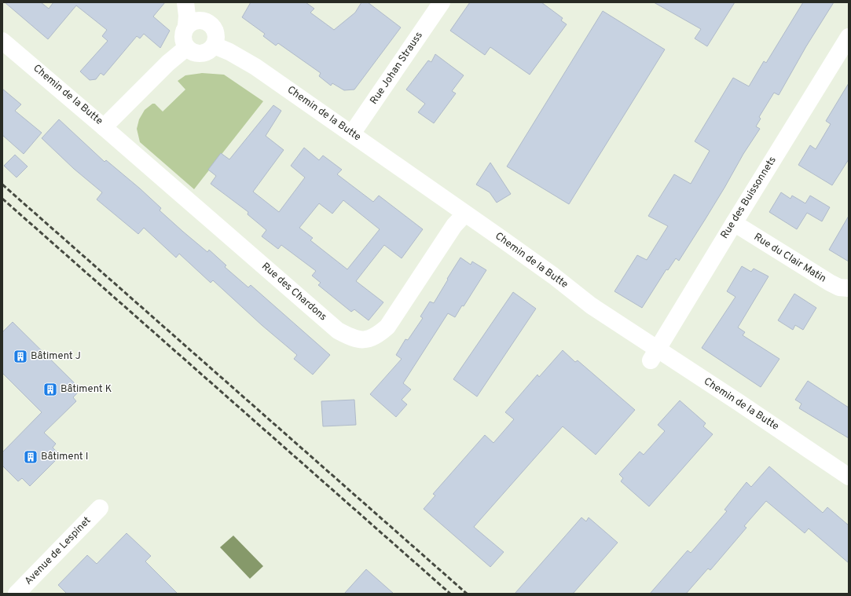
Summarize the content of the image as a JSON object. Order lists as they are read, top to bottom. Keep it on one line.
{"streets":{"street":["Rue Johan Strauss","Chemin de la Butte","Rue des Buissonnets","Rue du Clair Matin","Rue des Chardons","Avenue de Lespinet"]},"crossings":[["Rue Johan Strauss","Chemin de la Butte"],["Chemin de la Butte","Rue des Buissonnets"],["Chemin de la Butte","Rue des Chardons"],["Rue des Buissonnets","Rue du Clair Matin"]],"places":{"building":["Bâtiment J","Bâtiment K","Bâtiment I"]}}
